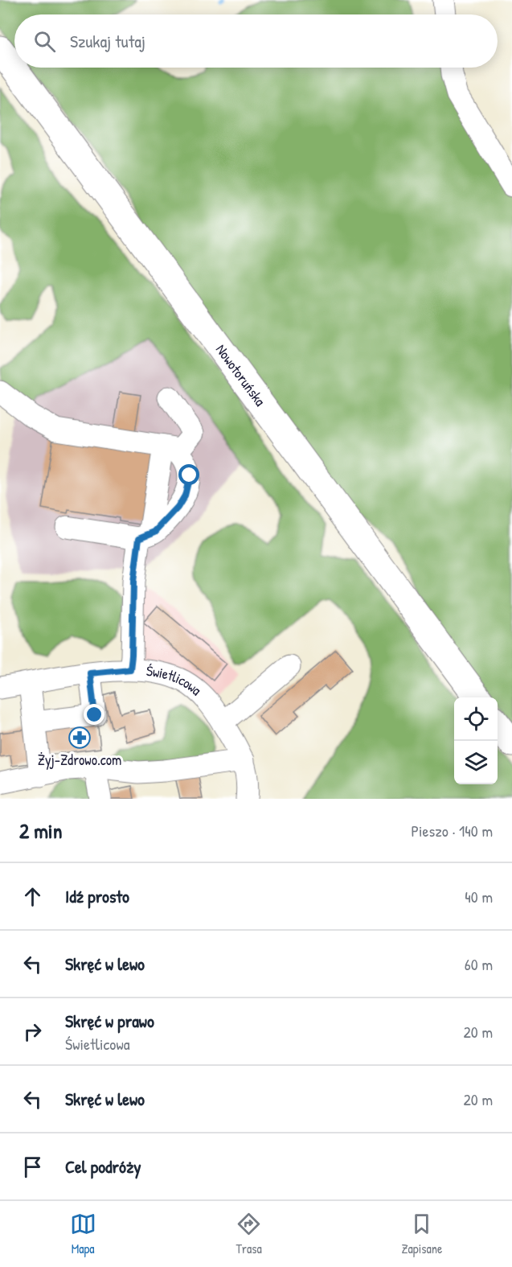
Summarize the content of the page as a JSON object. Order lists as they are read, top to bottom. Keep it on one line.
{"streets":{"main road":["Nowotoruńska"],"street":["Świetlicowa"]},"places":{"pharmacy":["Żyj-Zdrowo.com"]},"page":{"search":"Szukaj tutaj","heading":["2 min","Pieszo · 140 m"],"list":[["Idź prosto","40 m"],["Skręć w lewo","60 m"],["Skręć w prawo","Świetlicowa","20 m"],["Skręć w lewo","20 m"],"Cel podróży"],"nav":["Mapa","Trasa","Zapisane"]}}
